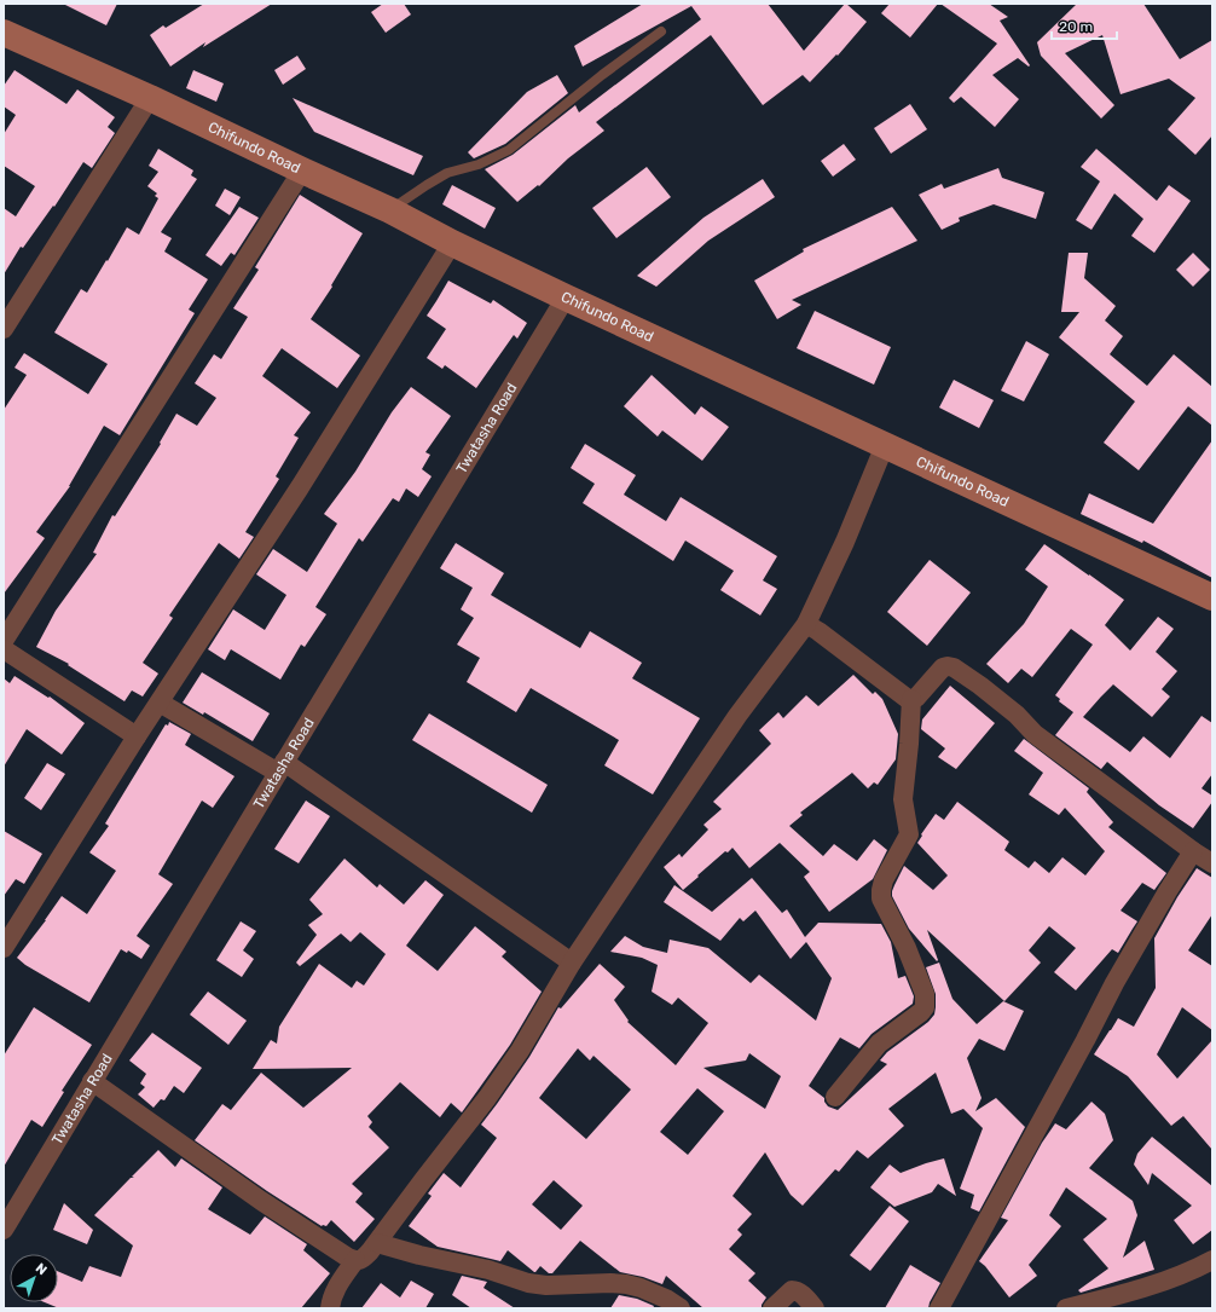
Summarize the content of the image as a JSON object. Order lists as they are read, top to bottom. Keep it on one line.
{"streets":{"street":["Chifundo Road","Twatasha Road"]},"crossings":[["Chifundo Road","Twatasha Road"]],"scale_bar":"20 m","north":"top right"}
